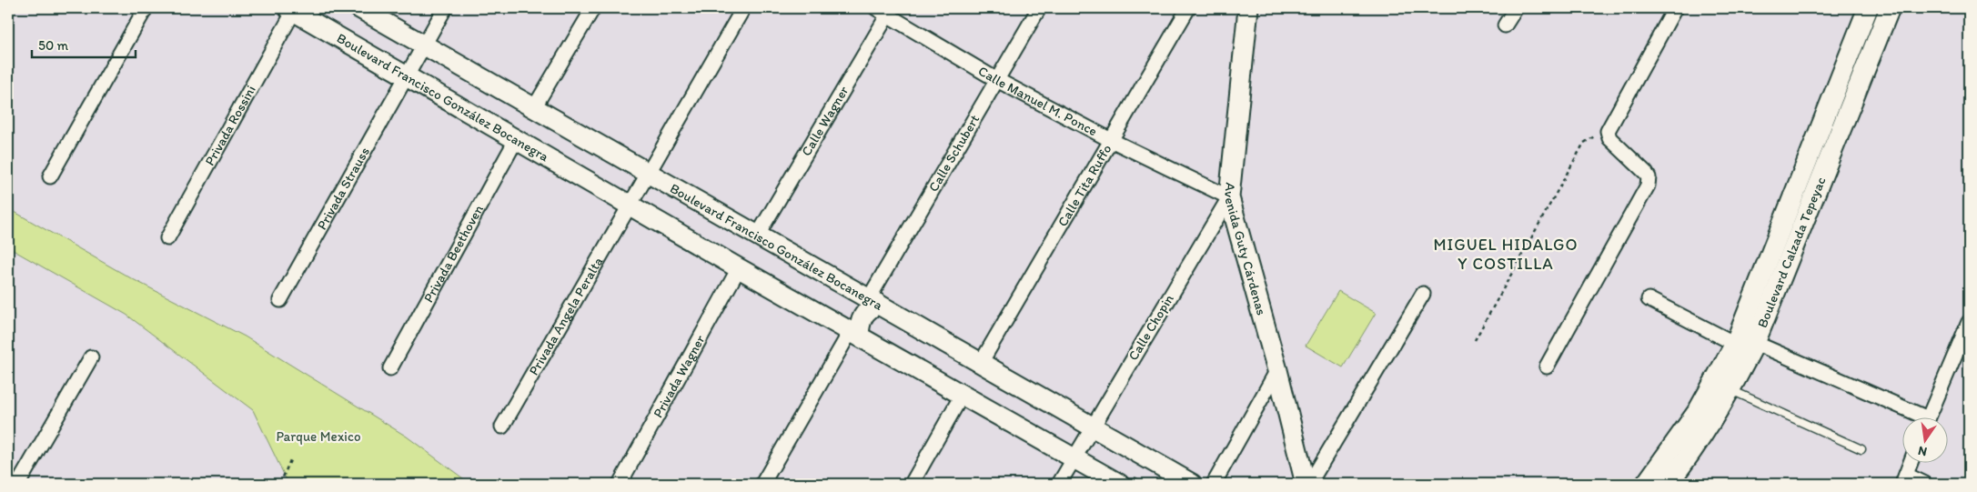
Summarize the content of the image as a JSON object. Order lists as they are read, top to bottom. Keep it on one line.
{"streets":{"main road":["Boulevard Francisco González Bocanegra","Avenida Guty Cárdenas","Boulevard Calzada Tepeyac"],"street":["Calle Manuel M. Ponce","Calle Wagner","Privada Rossini","Calle Schubert","Calle Tita Ruffo","Privada Strauss","Privada Beethoven","Privada Ángela Peralta","Calle Chopin","Privada Wagner"]},"crossings":[["Boulevard Francisco González Bocanegra","Calle Wagner"],["Boulevard Francisco González Bocanegra","Privada Rossini"],["Boulevard Francisco González Bocanegra","Calle Schubert"],["Boulevard Francisco González Bocanegra","Calle Tita Ruffo"],["Boulevard Francisco González Bocanegra","Privada Strauss"],["Boulevard Francisco González Bocanegra","Privada Beethoven"],["Boulevard Francisco González Bocanegra","Privada Ángela Peralta"],["Boulevard Francisco González Bocanegra","Calle Chopin"],["Boulevard Francisco González Bocanegra","Privada Wagner"],["Calle Manuel M. Ponce","Calle Wagner"],["Calle Manuel M. Ponce","Calle Schubert"],["Calle Manuel M. Ponce","Calle Tita Ruffo"],["Calle Manuel M. Ponce","Avenida Guty Cárdenas"],["Calle Manuel M. Ponce","Calle Chopin"],["Avenida Guty Cárdenas","Calle Chopin"]],"districts":["MIGUEL HIDALGO Y COSTILLA"],"parks":["Parque Mexico"],"scale_bar":"50 m","north":"bottom"}
